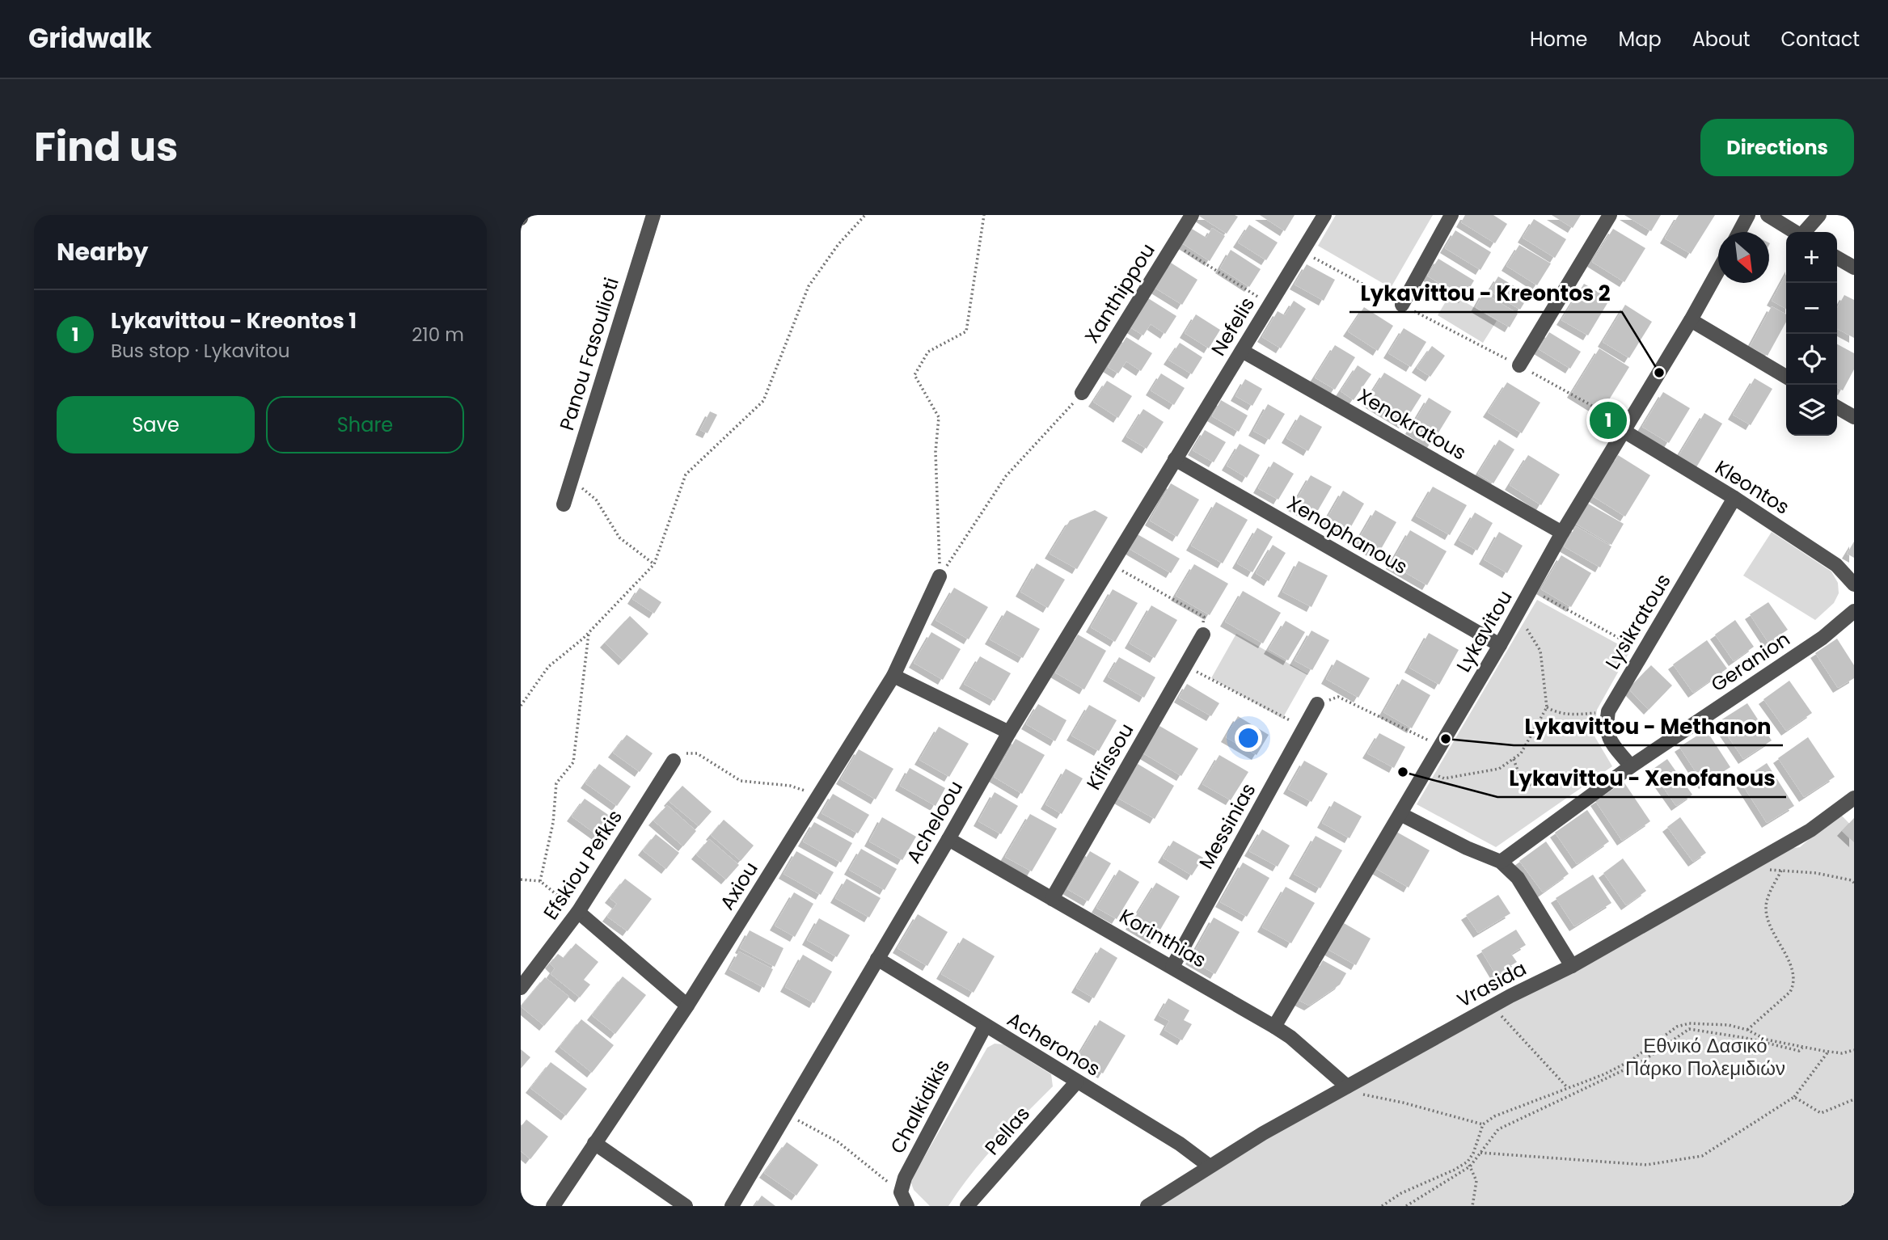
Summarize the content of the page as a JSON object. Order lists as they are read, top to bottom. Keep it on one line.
{"streets":{"street":["Xanthippou","Nefelis","Panou Fasoulioti","Xenokratous","Kleontos","Xenophanous","Lysikratous","Lykavitou","Geranion","Kifissou","Acheloou","Messinias","Efskiou Pefkis","Axiou","Korinthias","Vrasida","Acheronos","Chalkidikis","Pellas"]},"crossings":[["Nefelis","Xenokratous"],["Nefelis","Xenophanous"],["Nefelis","Acheloou"],["Xenokratous","Lykavitou"],["Kleontos","Lysikratous"],["Kleontos","Lykavitou"],["Xenophanous","Lykavitou"],["Xenophanous","Acheloou"],["Lykavitou","Korinthias"],["Kifissou","Korinthias"],["Acheloou","Korinthias"],["Acheloou","Acheronos"],["Messinias","Korinthias"],["Korinthias","Vrasida"],["Vrasida","Acheronos"],["Acheronos","Chalkidikis"],["Acheronos","Pellas"]],"parks":["Εθνικό Δασικό Πάρκο Πολεμιδιών"],"places":["Lykavittou - Kreontos 2","Lykavittou - Methanon","Lykavittou - Xenofanous"],"north":"bottom right","page":{"header":"Gridwalk","nav":["Home","Map","About","Contact"],"title":"Find us","buttons":["Directions",["Save","Share"]],"heading":"Nearby","map_buttons":["+","−"],"list":[{"mark":"1","name":"Lykavittou - Kreontos 1","note":"Bus stop · Lykavitou","value":"210 m"}],"pins":"1"}}
